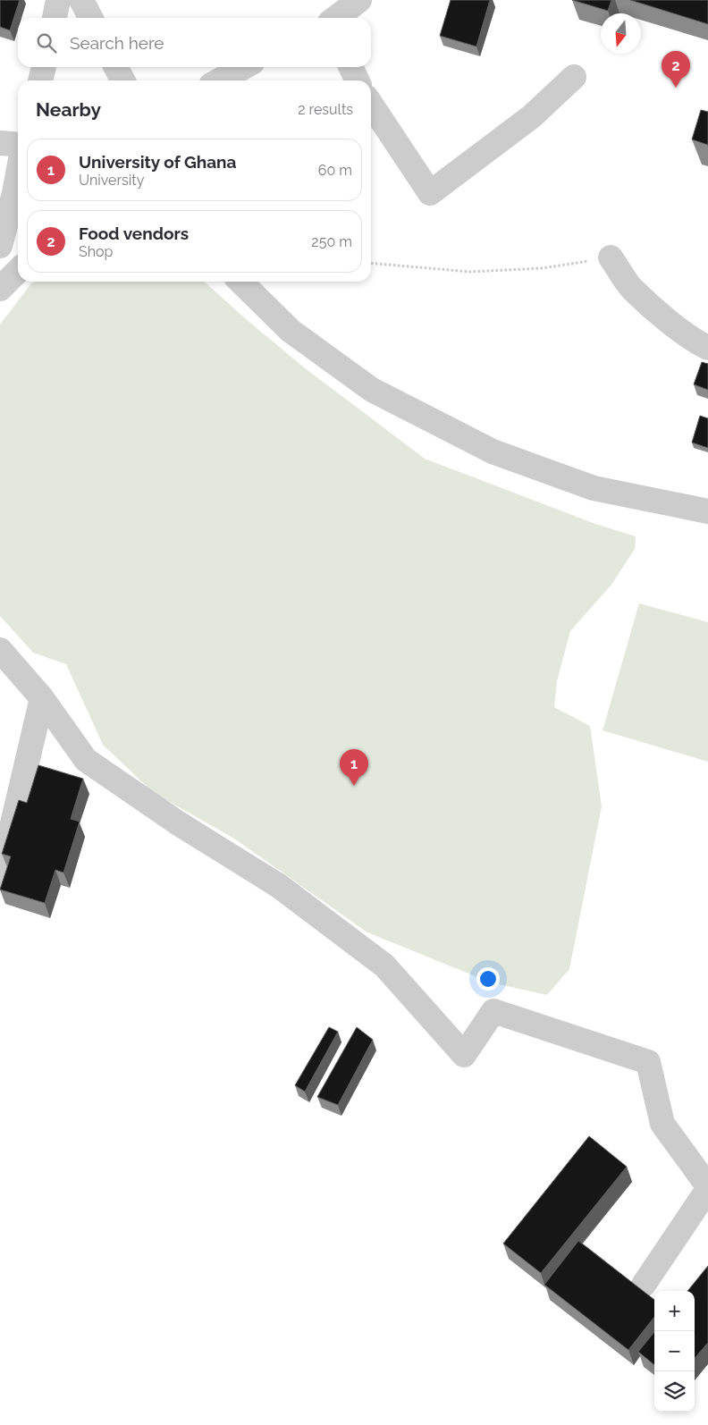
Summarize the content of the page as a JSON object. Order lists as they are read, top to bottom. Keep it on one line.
{"north":"bottom","page":{"search":"Search here","pins":["2","1"],"heading":["Nearby","2 results"],"list":[{"mark":"1","name":"University of Ghana","note":"University","value":"60 m"},{"mark":"2","name":"Food vendors","note":"Shop","value":"250 m"}],"map_buttons":["+","−"]}}
